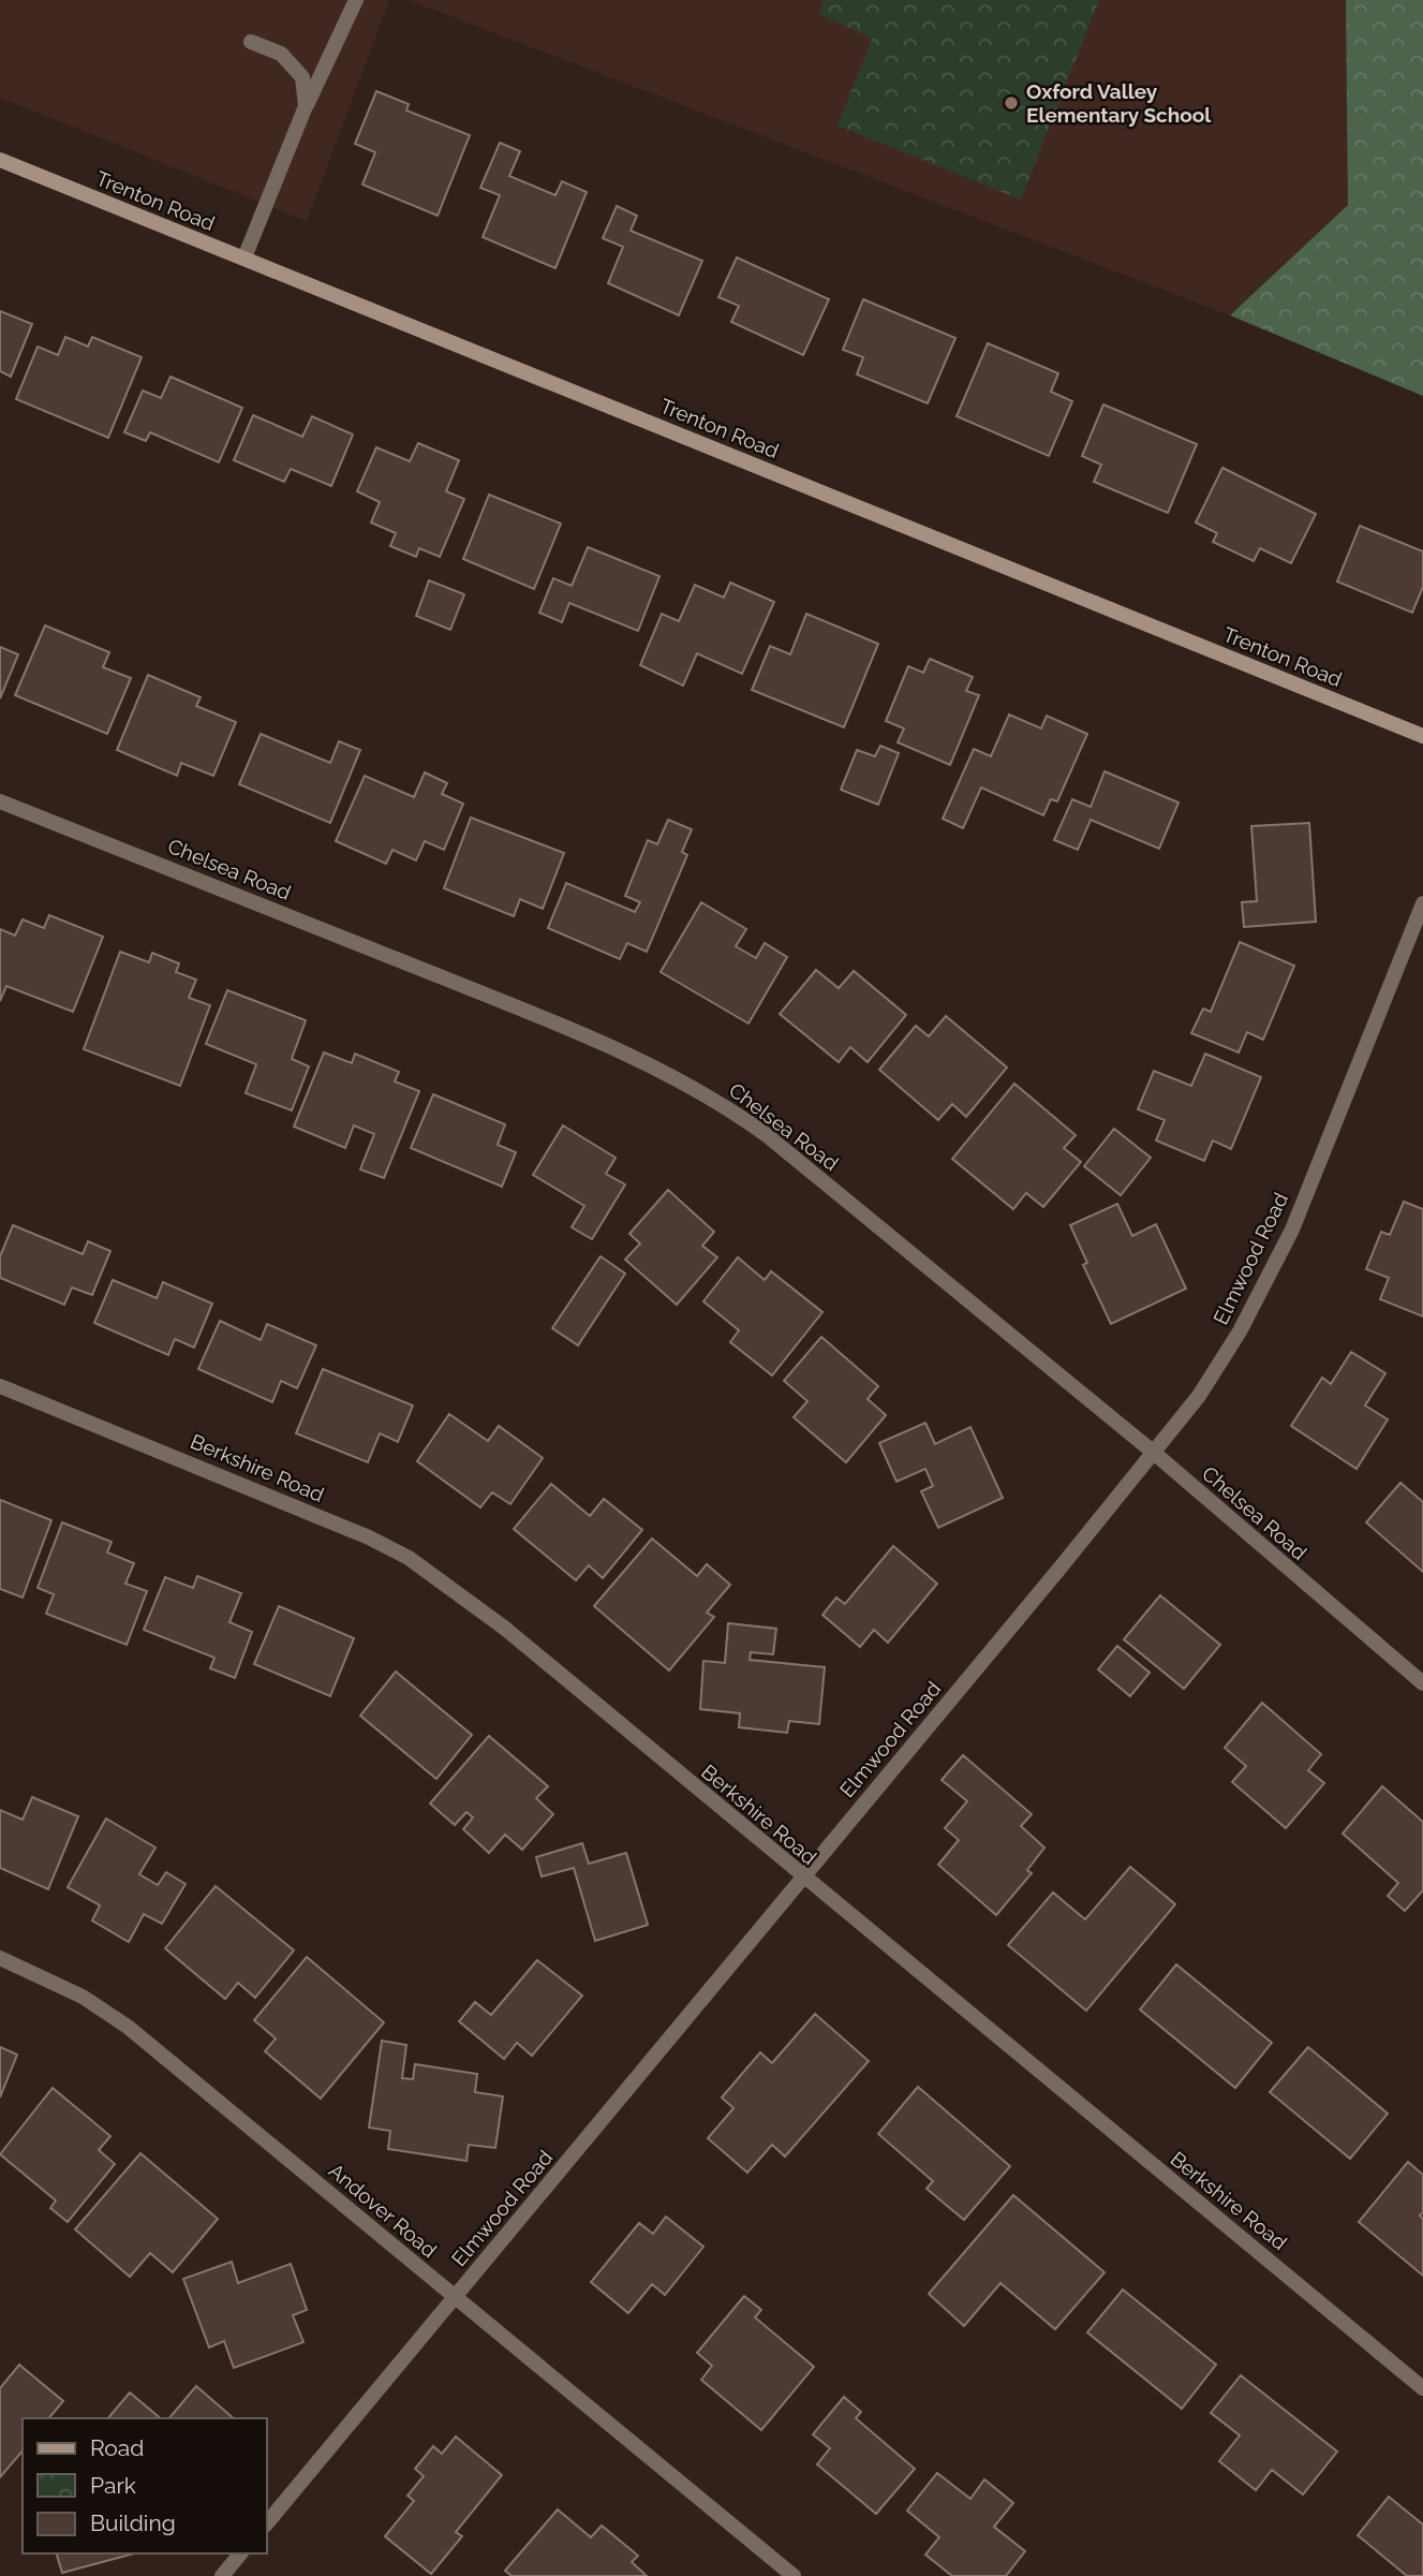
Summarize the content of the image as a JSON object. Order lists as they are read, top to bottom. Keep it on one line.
{"streets":{"main road":["Trenton Road"],"street":["Chelsea Road","Elmwood Road","Berkshire Road","Andover Road"]},"crossings":[["Chelsea Road","Elmwood Road"],["Elmwood Road","Berkshire Road"],["Elmwood Road","Andover Road"]],"places":["Oxford Valley Elementary School"],"legend":["Road","Park","Building"]}
